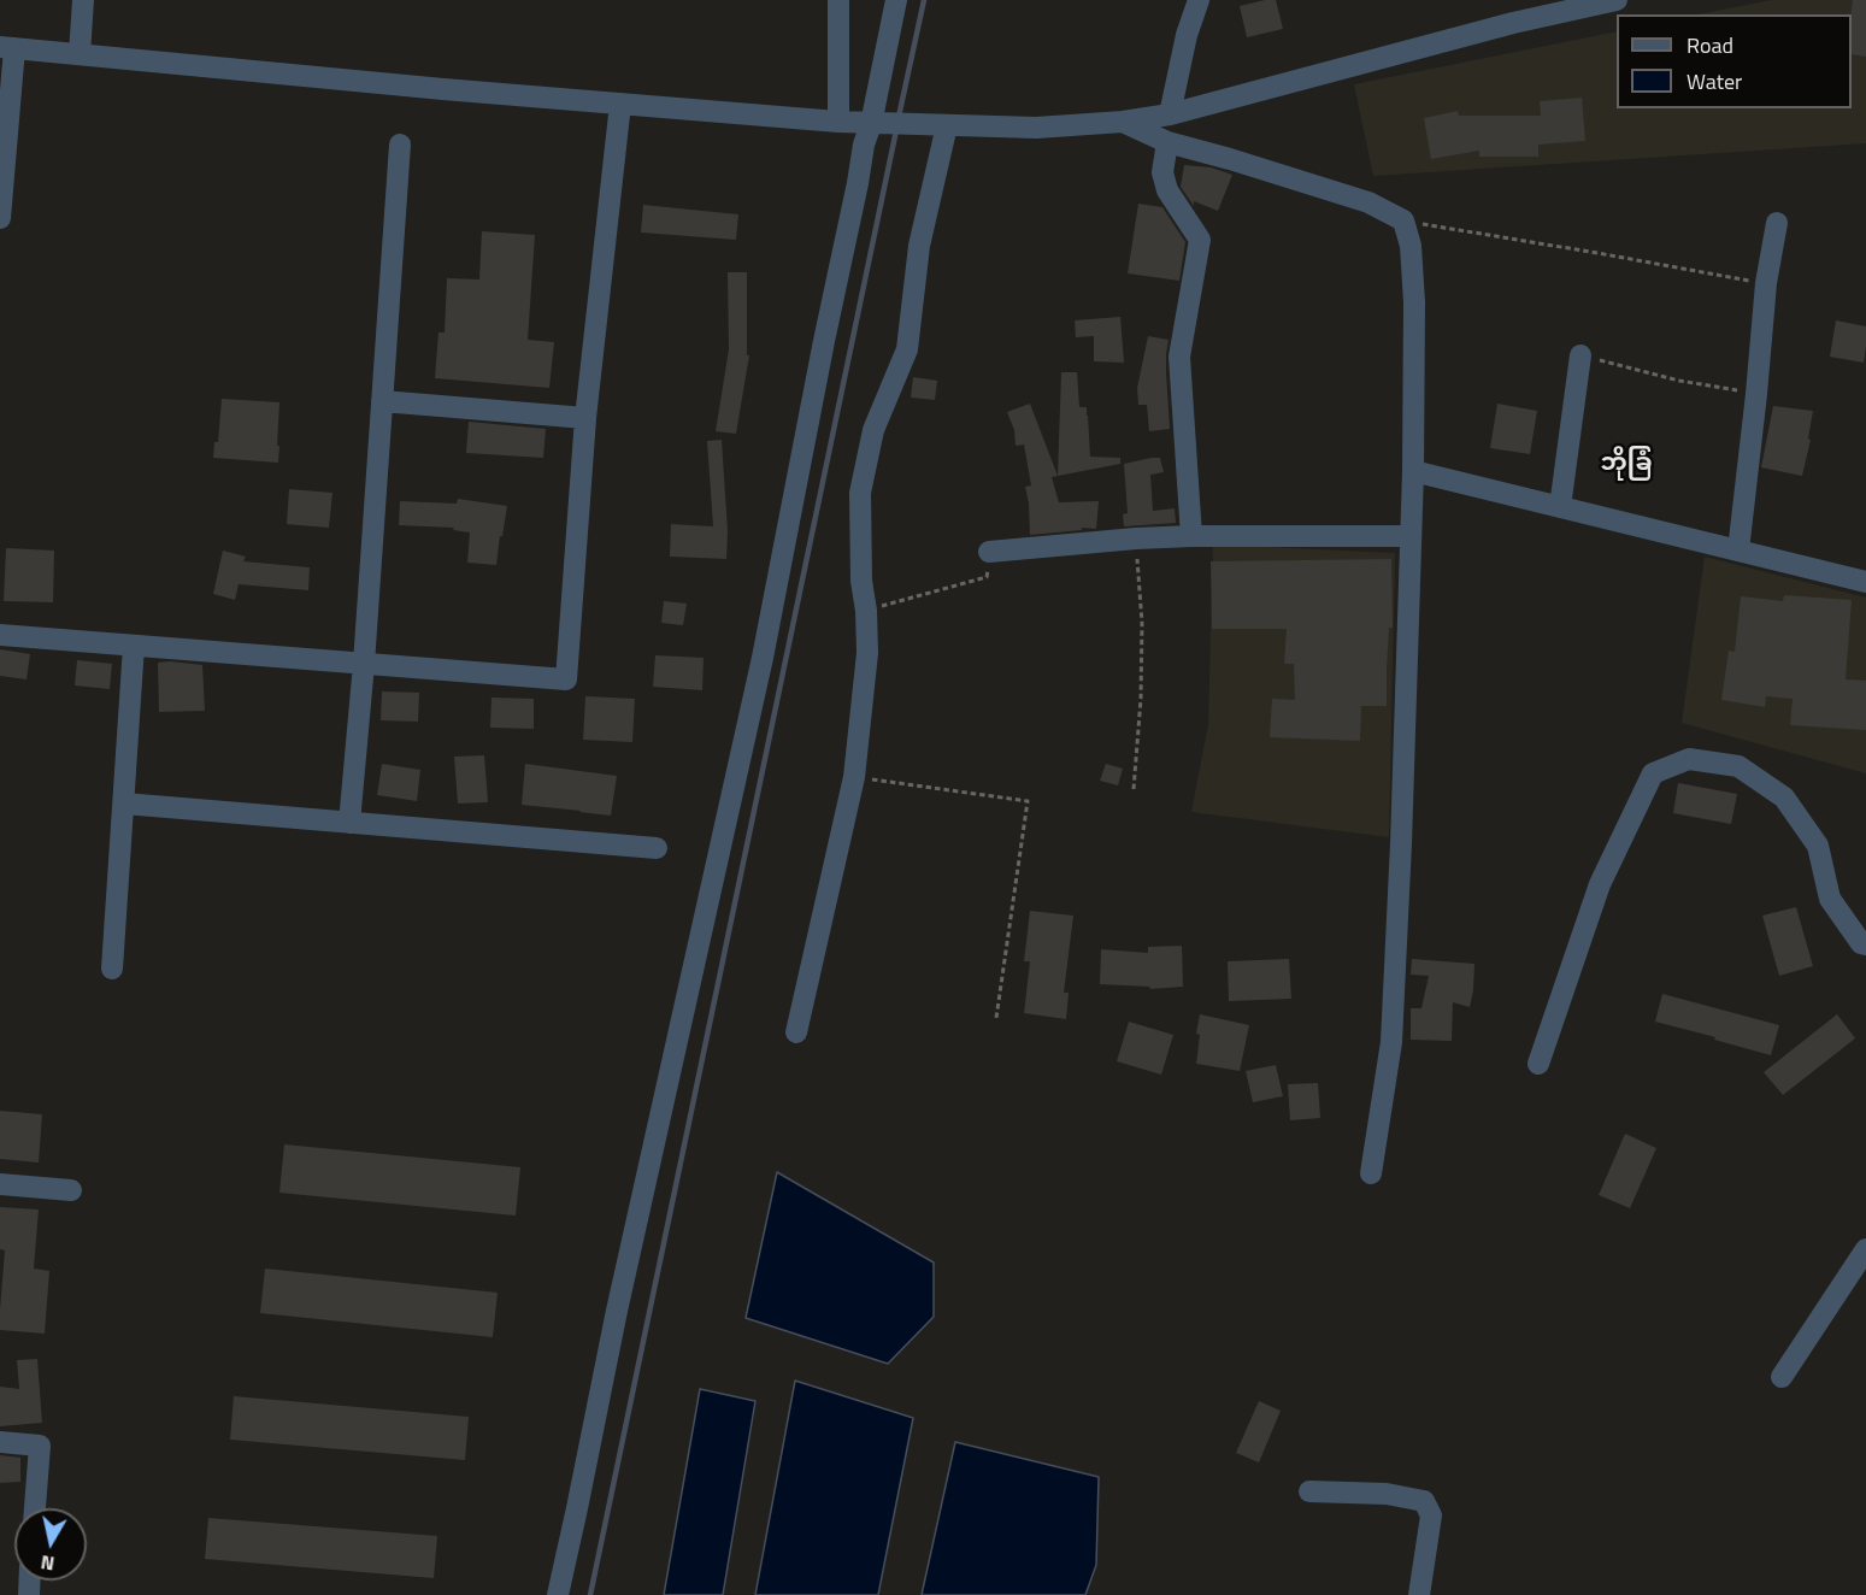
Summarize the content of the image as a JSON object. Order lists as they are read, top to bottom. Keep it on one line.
{"districts":["ဘိုခြံ"],"legend":["Road","Water"],"north":"bottom"}
